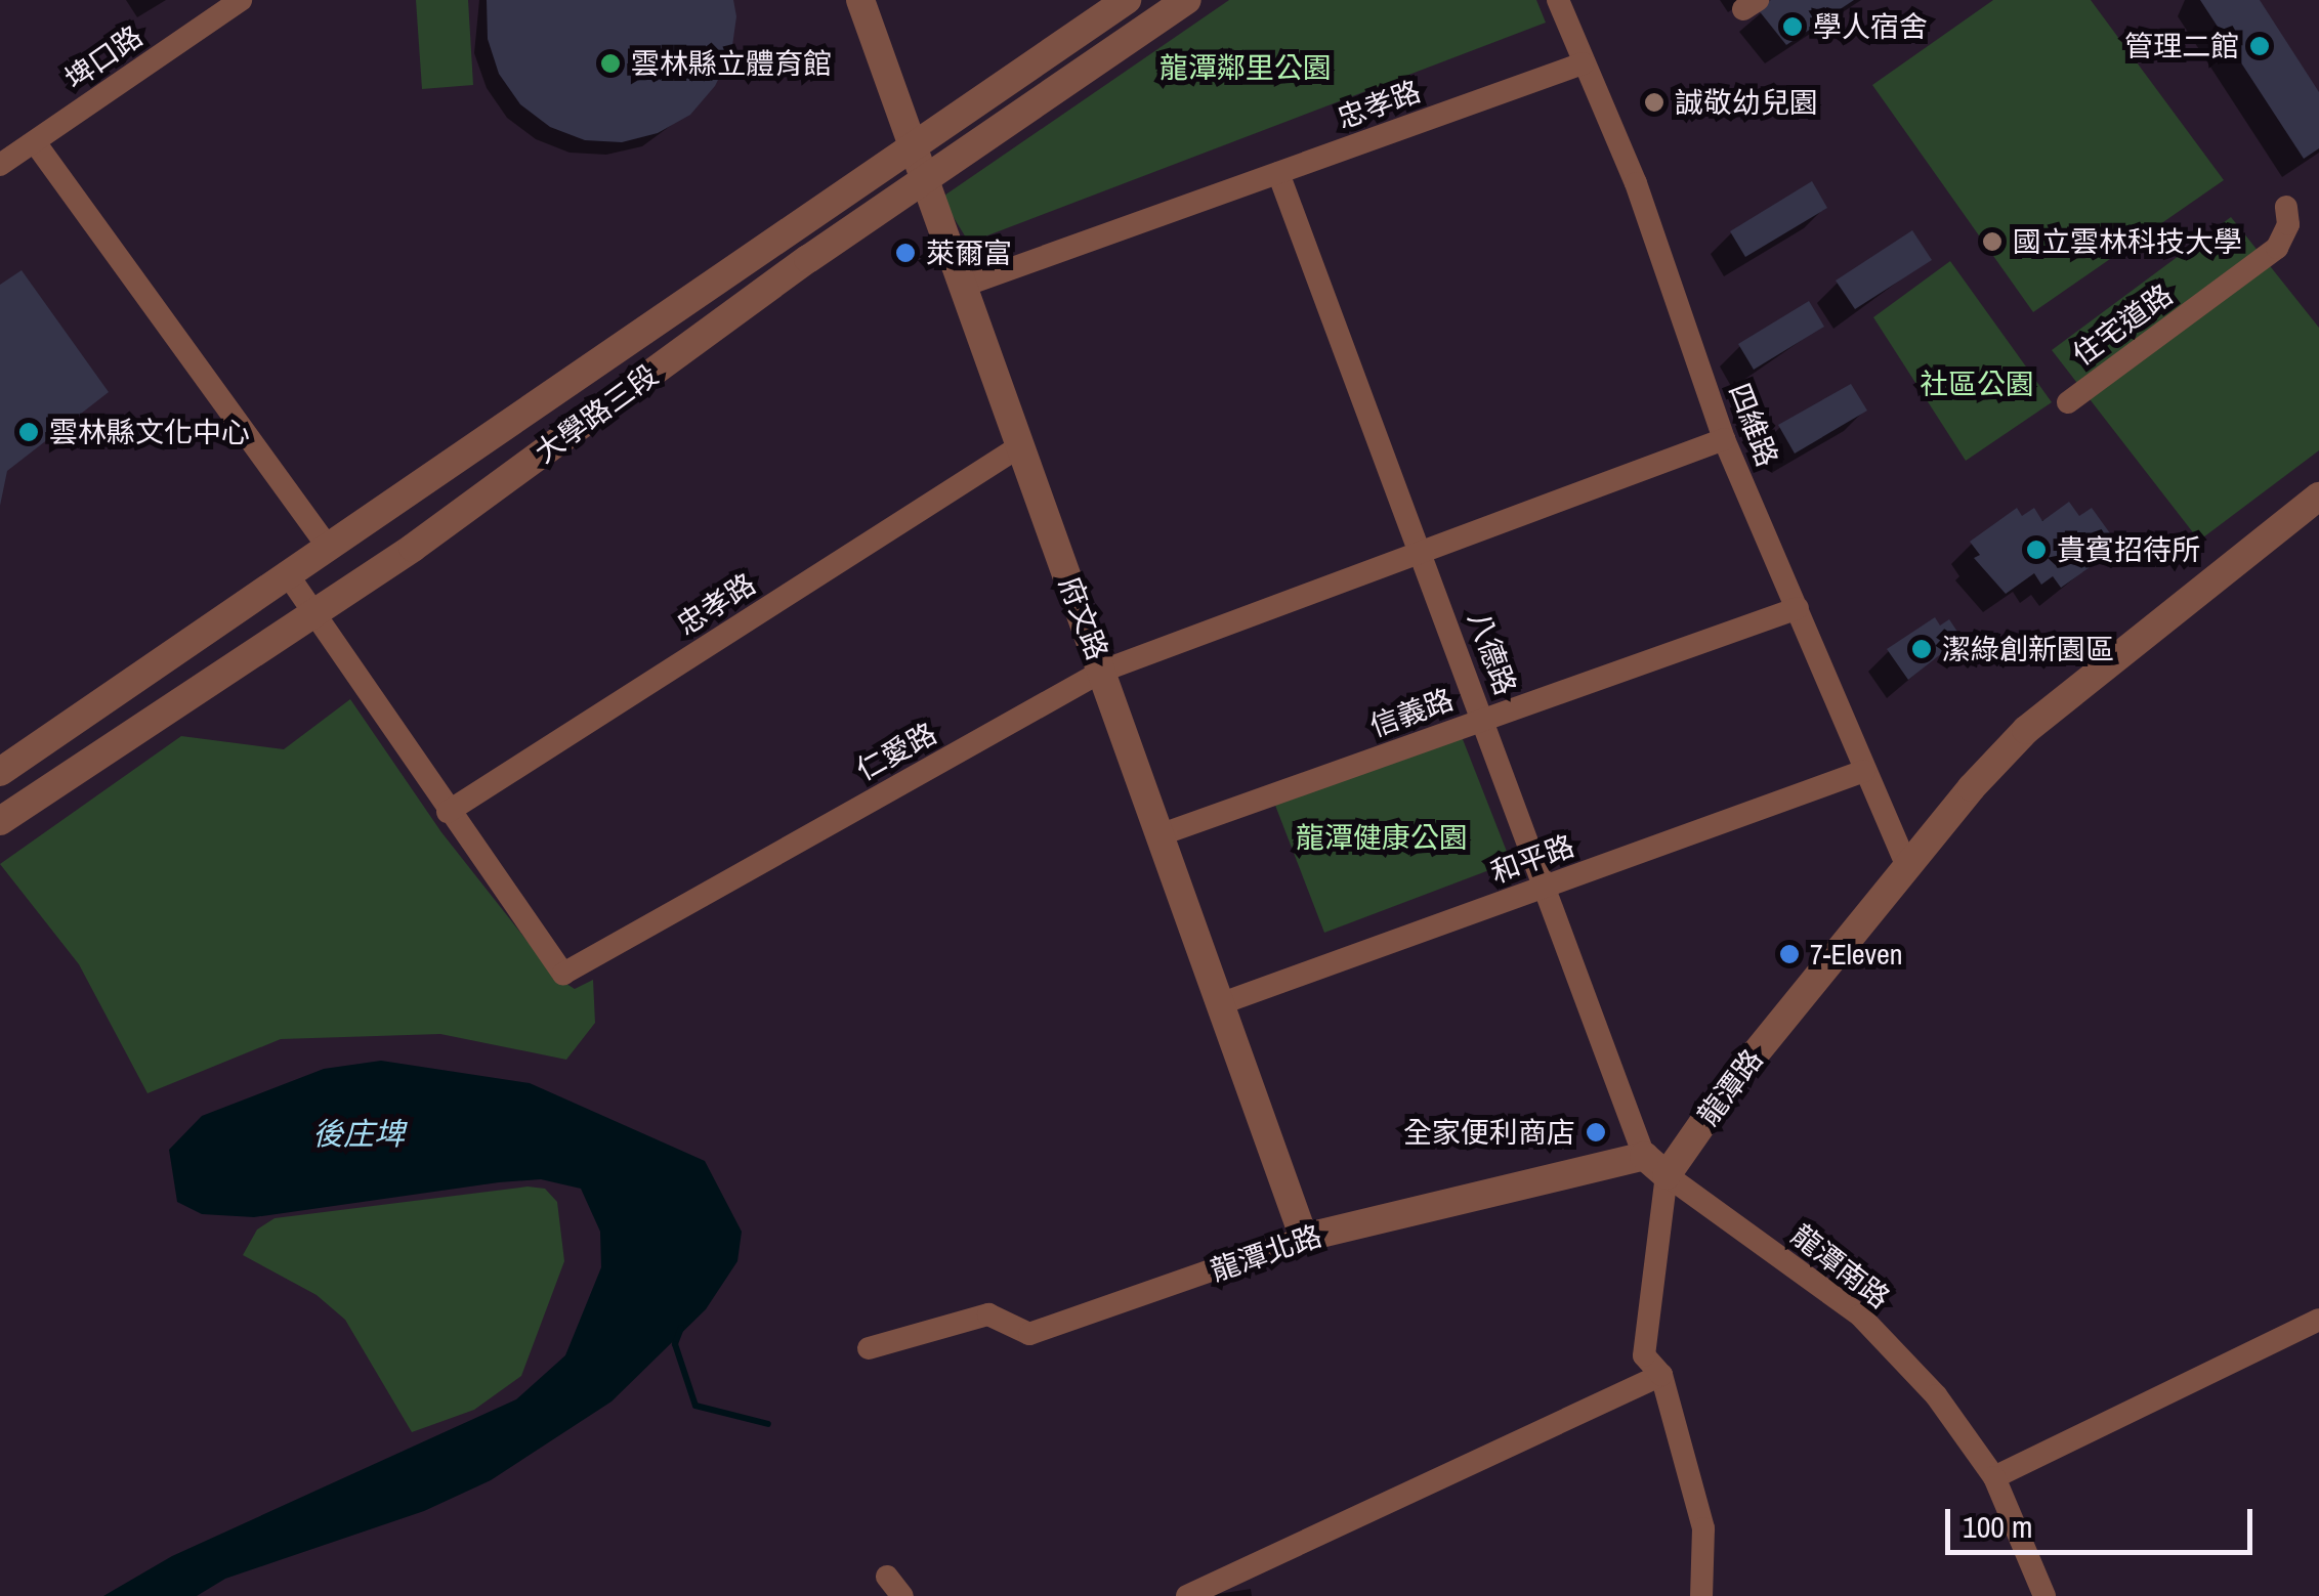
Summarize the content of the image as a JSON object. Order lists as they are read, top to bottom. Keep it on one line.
{"streets":{"street":["埤口路","忠孝路","住宅道路","大學路三段","四維路","府文路","八德路","信義路","仁愛路","和平路","龍潭路","龍潭北路","龍潭南路"]},"crossings":[["忠孝路","四維路"],["忠孝路","府文路"],["忠孝路","八德路"],["忠孝路","仁愛路"],["大學路三段","府文路"],["大學路三段","仁愛路"],["四維路","信義路"],["四維路","仁愛路"],["四維路","和平路"],["四維路","龍潭路"],["府文路","信義路"],["府文路","仁愛路"],["府文路","和平路"],["府文路","龍潭北路"],["八德路","信義路"],["八德路","仁愛路"],["八德路","和平路"],["八德路","龍潭北路"],["龍潭路","龍潭南路"]],"water":["後庄埤"],"parks":["龍潭鄰里公園","社區公園","龍潭健康公園"],"places":["學人宿舍","管理二館","雲林縣立體育館","誠敬幼兒園","國立雲林科技大學","萊爾富","雲林縣文化中心","貴賓招待所","潔綠創新園區","7-Eleven","全家便利商店"],"scale_bar":"100 m"}
